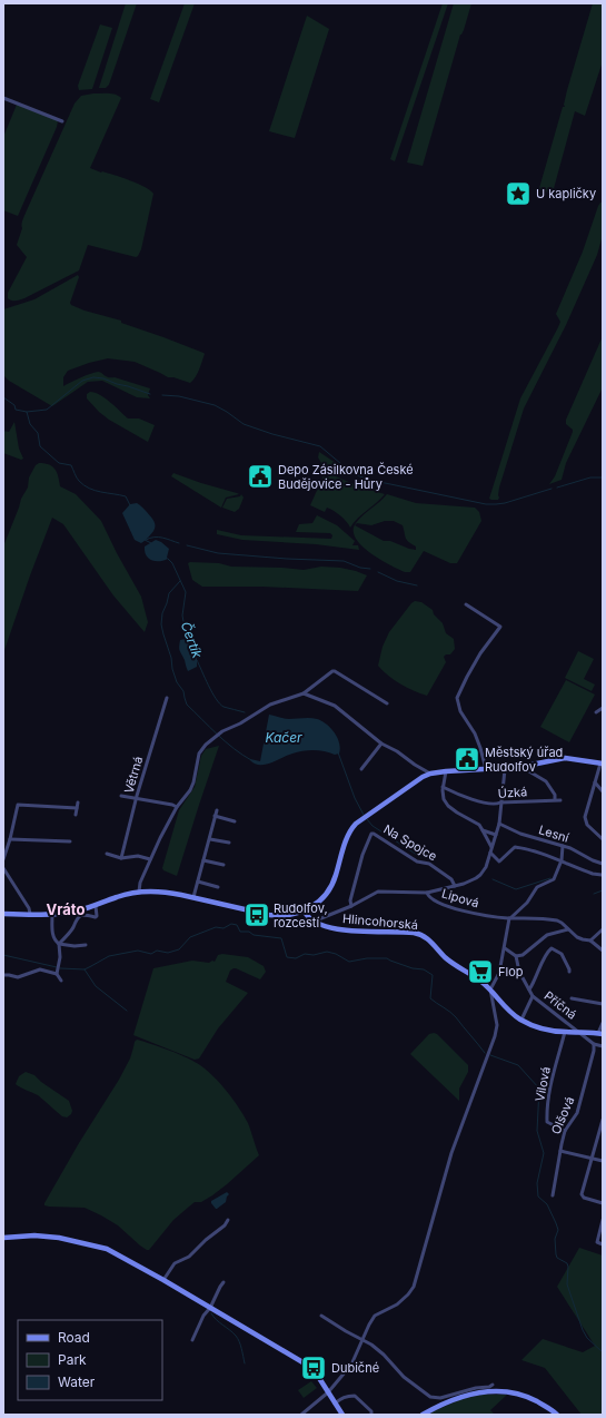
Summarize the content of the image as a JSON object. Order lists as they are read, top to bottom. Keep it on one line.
{"streets":{"street":["Větrná","Úzká","Lesní","Na Spojce","Lipová","Hlincohorská","Příčná","Vilová","Olšová"]},"crossings":[["Na Spojce","Lipová"],["Lipová","Hlincohorská"],["Hlincohorská","Příčná"],["Hlincohorská","Vilová"],["Vilová","Olšová"]],"districts":["Vráto"],"water":["Čertík","Kačer"],"places":{"place":["U kapličky"],"public building":["Depo Zásilkovna České Budějovice - Hůry","Městský úřad Rudolfov"],"bus stop":["Rudolfov, rozcestí","Dubičné"],"supermarket":["Flop"]},"legend":["Road","Park","Water"]}
